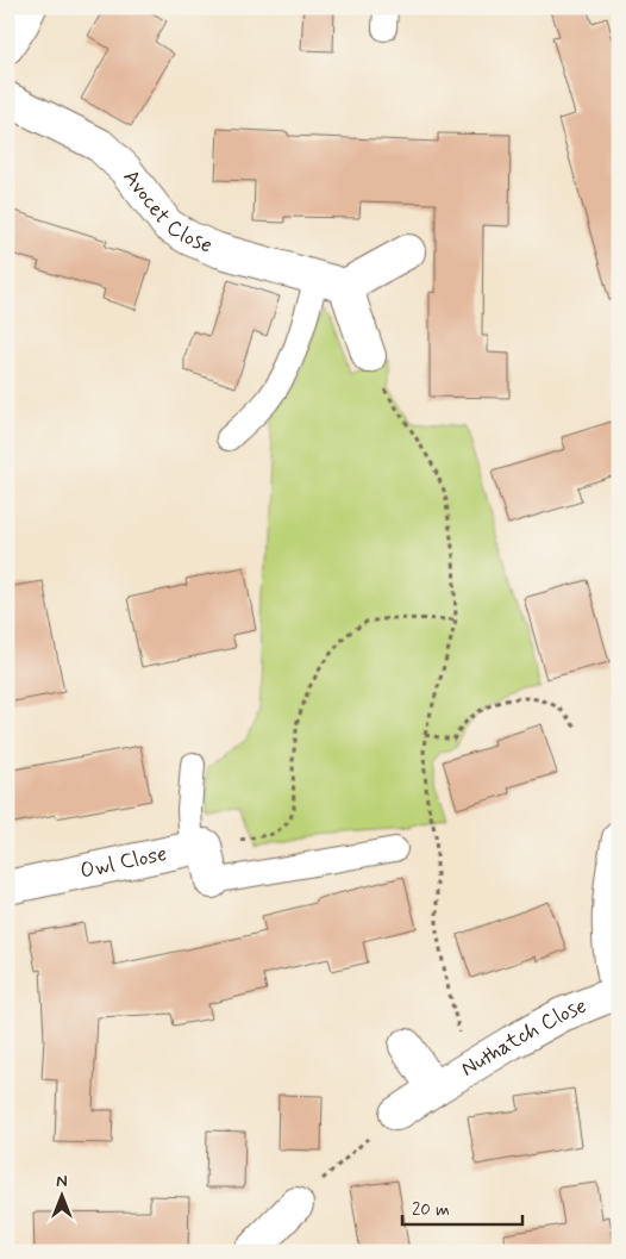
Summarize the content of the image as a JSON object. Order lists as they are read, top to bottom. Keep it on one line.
{"streets":{"street":["Avocet Close","Owl Close","Nuthatch Close"]},"scale_bar":"20 m","north":"top"}
